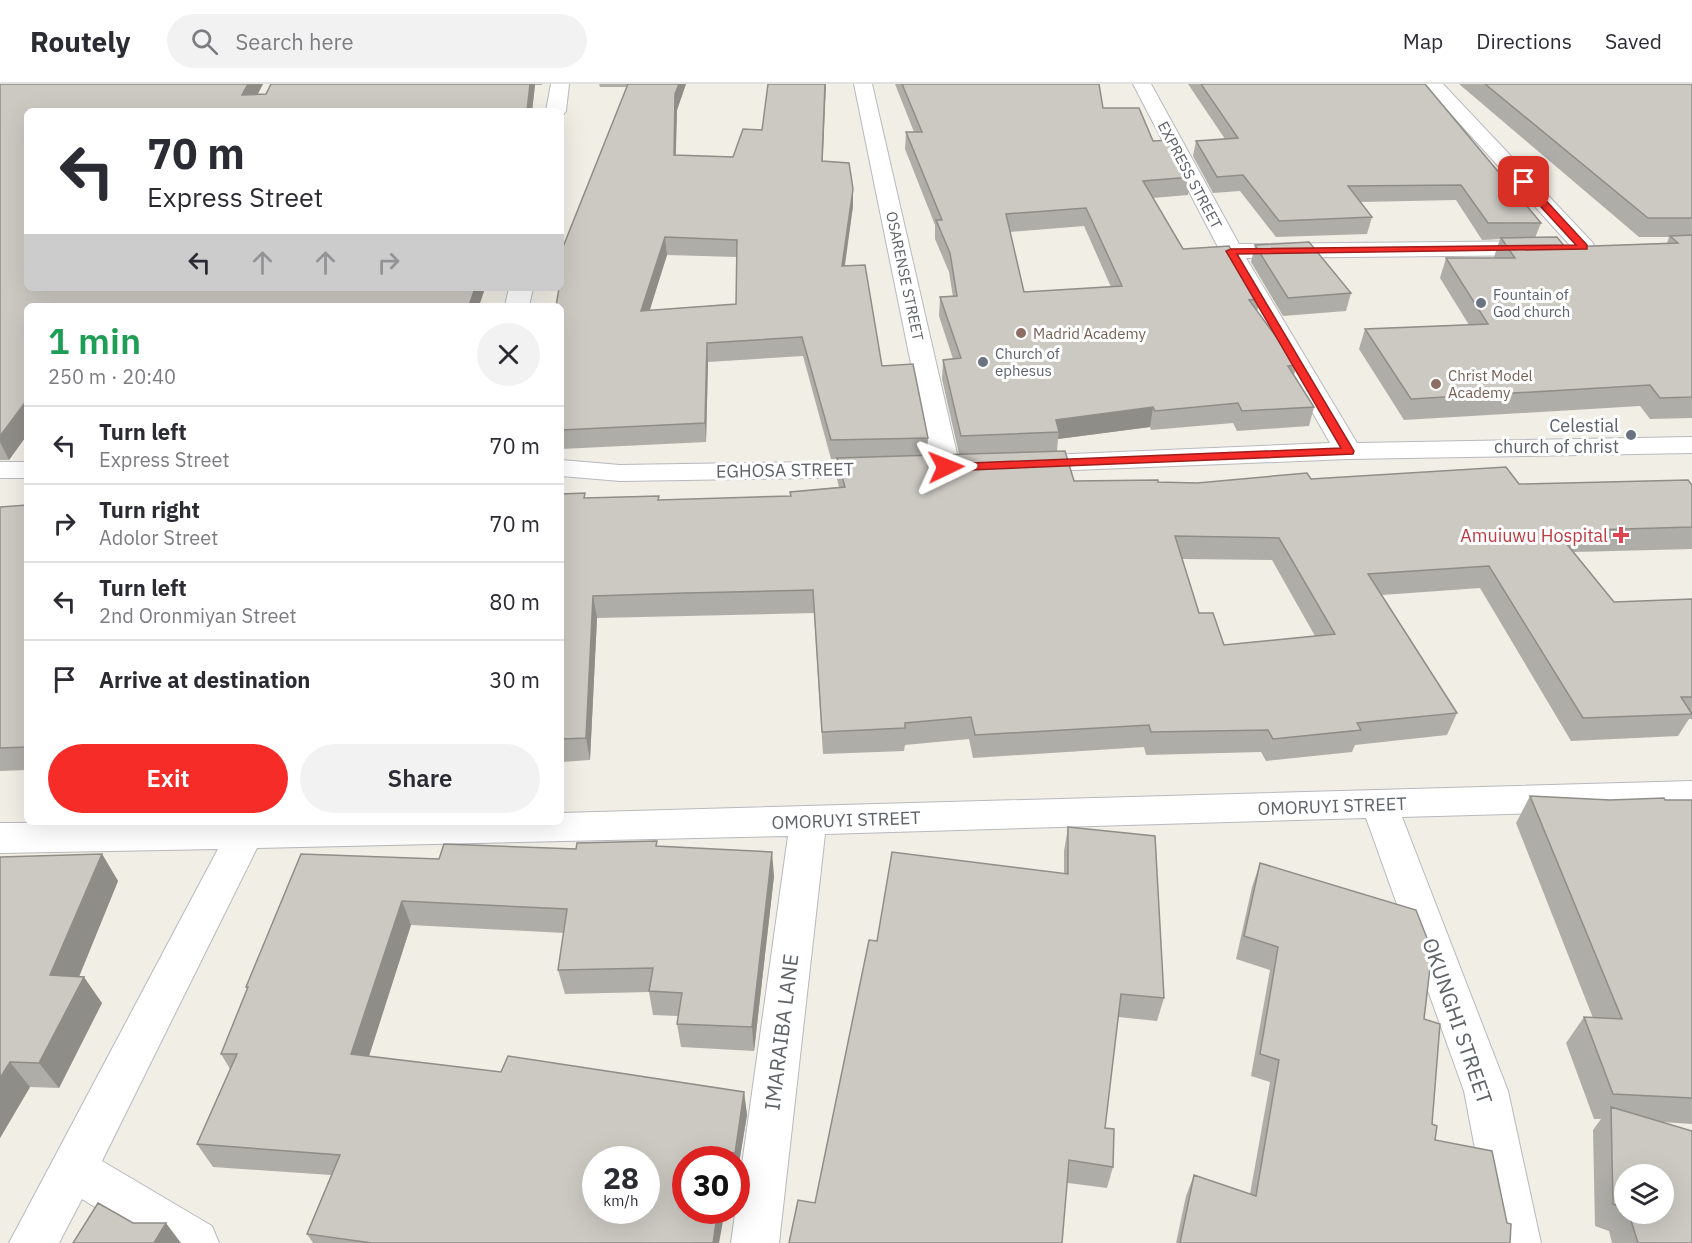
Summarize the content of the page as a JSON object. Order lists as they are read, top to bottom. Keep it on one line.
{"streets":{"street":["EXPRESS STREET","OSARENSE STREET","EGHOSA STREET","OMORUYI STREET","OKUNGHI STREET","IMARAIBA LANE"]},"crossings":[["EXPRESS STREET","EGHOSA STREET"],["OSARENSE STREET","EGHOSA STREET"],["OMORUYI STREET","OKUNGHI STREET"],["OMORUYI STREET","IMARAIBA LANE"]],"places":{"other":["Fountain of God church","Madrid Academy","Church of ephesus","Christ Model Academy","Celestial church of christ"],"health":["Amuiuwu Hospital"]},"page":{"header":"Routely","search":"Search here","nav":["Map","Directions","Saved"],"turn":["70 m","Express Street"],"heading":["1 min","250 m · 20:40"],"list":[{"name":"Turn left","note":"Express Street","value":"70 m"},{"name":"Turn right","note":"Adolor Street","value":"70 m"},{"name":"Turn left","note":"2nd Oronmiyan Street","value":"80 m"},{"name":"Arrive at destination","value":"30 m"}],"buttons":["Exit","Share"],"speed":"28 km/h","limit":"30"}}
